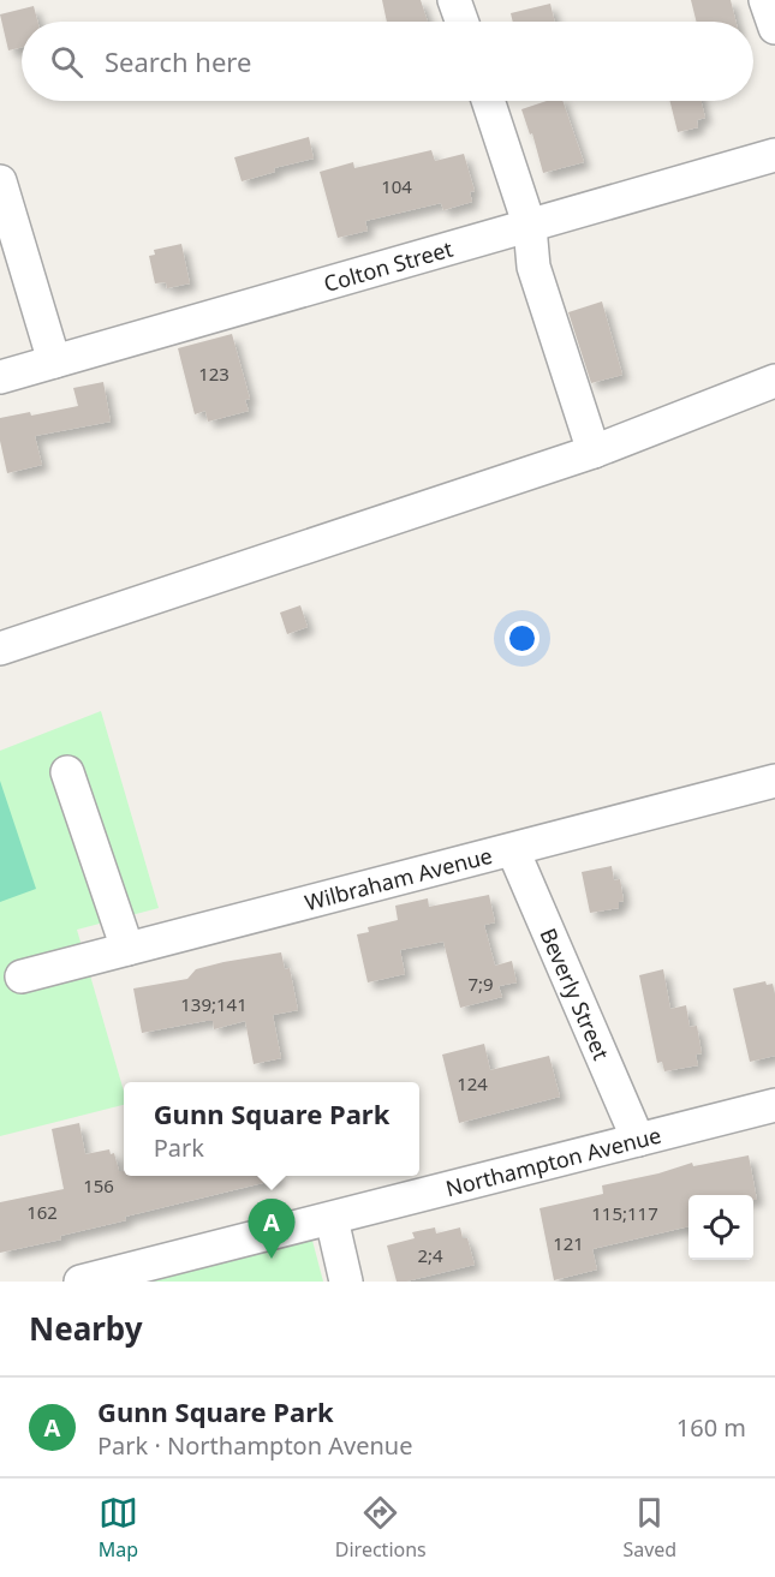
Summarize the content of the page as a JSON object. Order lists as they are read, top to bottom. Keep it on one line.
{"streets":{"street":["Colton Street","Wilbraham Avenue","Beverly Street","Northampton Avenue"]},"crossings":[["Wilbraham Avenue","Beverly Street"],["Beverly Street","Northampton Avenue"]],"house_numbers":["104","123","7;9","139;141","124","156","162","115;117","121","2;4"],"page":{"search":"Search here","popup":["Gunn Square Park","Park"],"pins":"A","heading":"Nearby","list":[{"mark":"A","name":"Gunn Square Park","note":"Park · Northampton Avenue","value":"160 m"}],"nav":["Map","Directions","Saved"]}}
